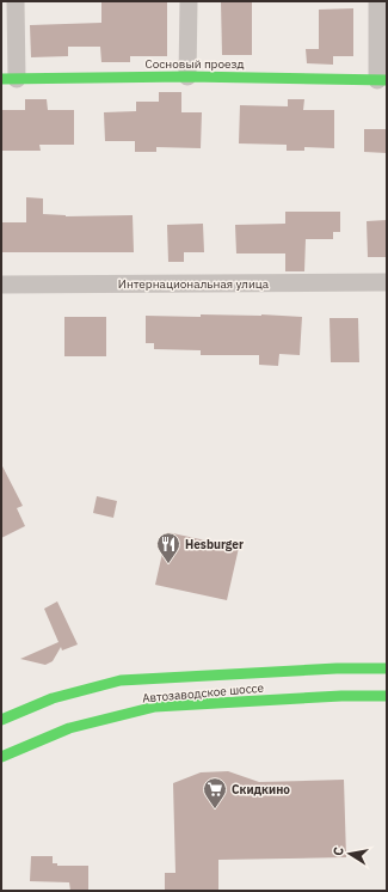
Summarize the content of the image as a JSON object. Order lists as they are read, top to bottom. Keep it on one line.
{"streets":{"main road":["Сосновый проезд","Автозаводское шоссе"],"street":["Интернациональная улица"]},"places":{"restaurant":["Hesburger"],"supermarket":["Скидкино"]},"north":"left"}
